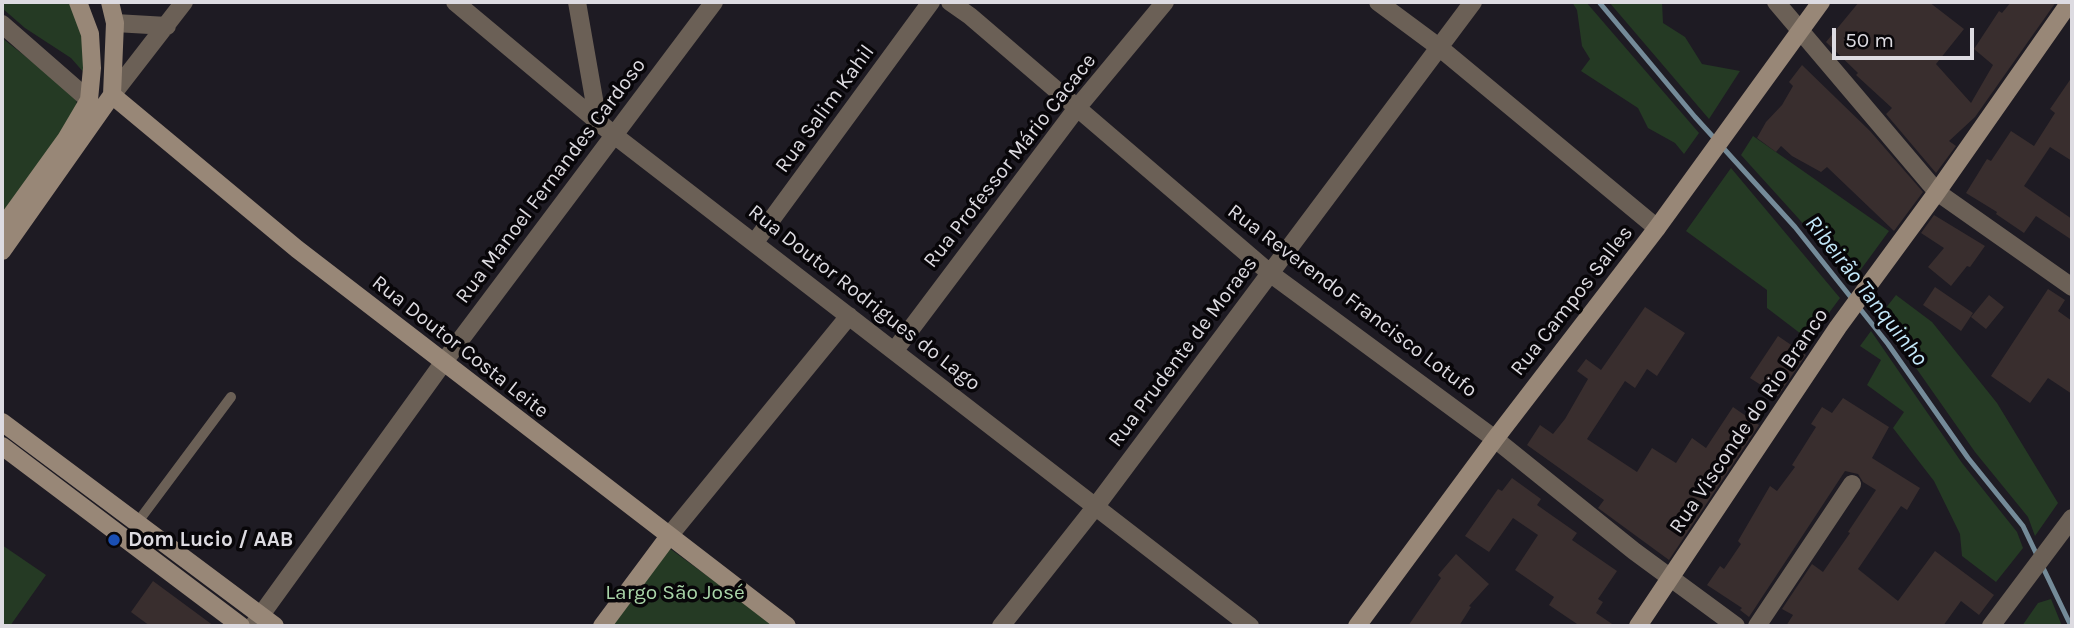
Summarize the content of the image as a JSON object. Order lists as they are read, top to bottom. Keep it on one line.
{"streets":{"street":["Rua Salim Kahil","Rua Professor Mário Cacace","Rua Manoel Fernandes Cardoso","Rua Doutor Rodrigues do Lago","Rua Reverendo Francisco Lotufo","Rua Campos Salles","Rua Doutor Costa Leite","Rua Prudente de Moraes","Rua Visconde do Rio Branco"]},"crossings":[["Rua Salim Kahil","Rua Doutor Rodrigues do Lago"],["Rua Professor Mário Cacace","Rua Doutor Rodrigues do Lago"],["Rua Professor Mário Cacace","Rua Reverendo Francisco Lotufo"],["Rua Manoel Fernandes Cardoso","Rua Doutor Rodrigues do Lago"],["Rua Manoel Fernandes Cardoso","Rua Doutor Costa Leite"],["Rua Doutor Rodrigues do Lago","Rua Prudente de Moraes"],["Rua Reverendo Francisco Lotufo","Rua Campos Salles"],["Rua Reverendo Francisco Lotufo","Rua Prudente de Moraes"],["Rua Reverendo Francisco Lotufo","Rua Visconde do Rio Branco"]],"water":["Ribeirão Tanquinho"],"parks":["Largo São José"],"places":["Dom Lucio / AAB"],"scale_bar":"50 m"}
